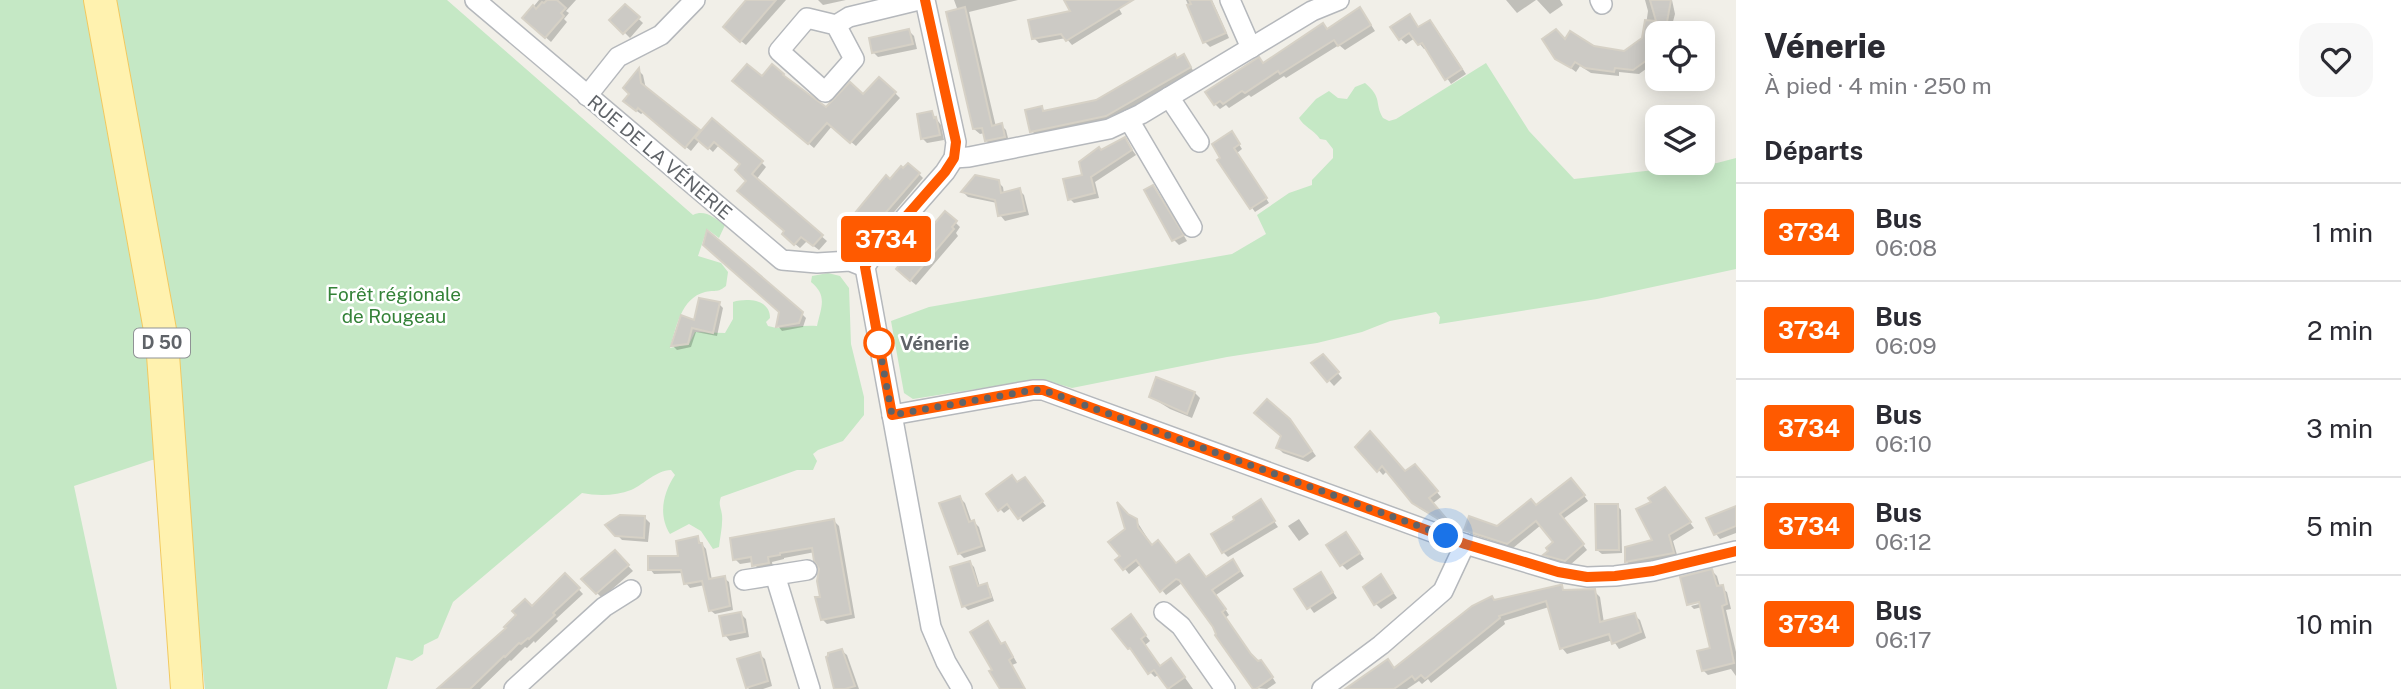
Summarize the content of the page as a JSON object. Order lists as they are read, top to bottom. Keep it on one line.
{"streets":{"main road":["D 50"],"street":["RUE DE LA VÉNERIE"]},"parks":["Forêt régionale de Rougeau"],"places":["Vénerie"],"lines":["bus line 3734"],"page":{"on_map":"3734","heading":[["Vénerie","À pied · 4 min · 250 m"],"Départs"],"list":[{"mark":"3734","name":"Bus","note":"06:08","value":"1 min"},{"mark":"3734","name":"Bus","note":"06:09","value":"2 min"},{"mark":"3734","name":"Bus","note":"06:10","value":"3 min"},{"mark":"3734","name":"Bus","note":"06:12","value":"5 min"},{"mark":"3734","name":"Bus","note":"06:17","value":"10 min"}]}}
